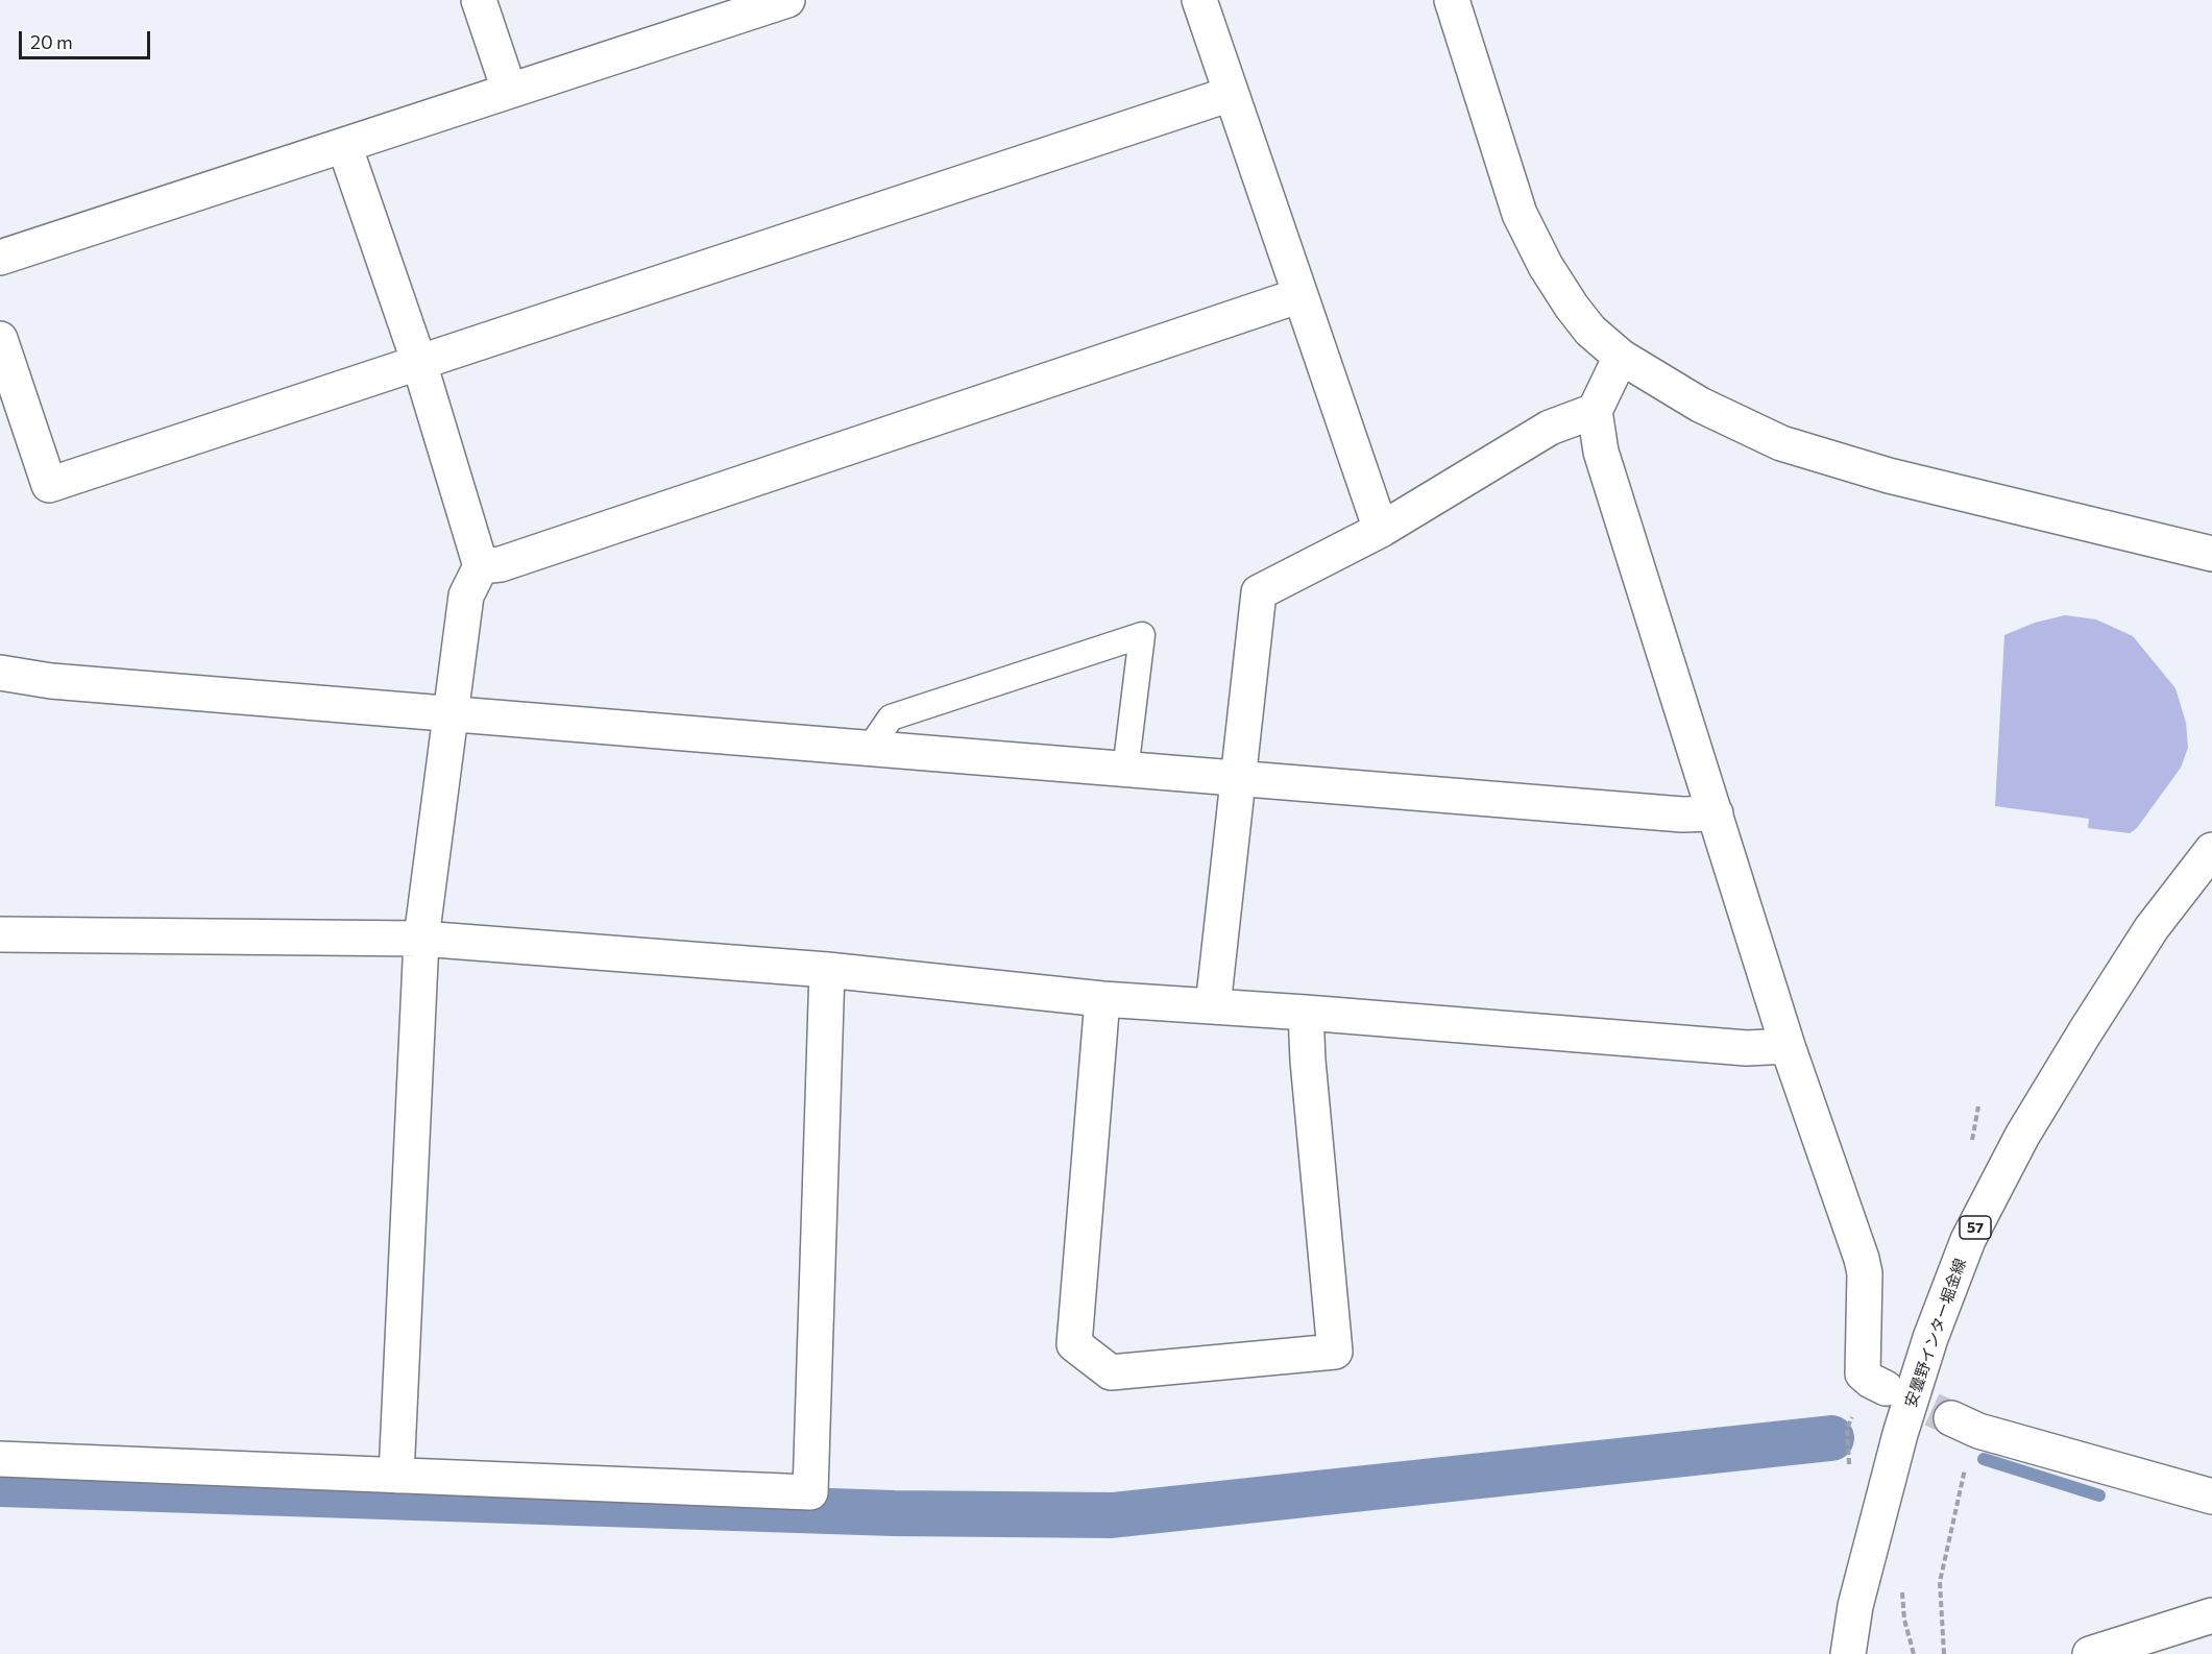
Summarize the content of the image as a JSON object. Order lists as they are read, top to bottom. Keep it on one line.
{"streets":{"street":["57","安曇野インター堀金線"]},"scale_bar":"20 m"}
